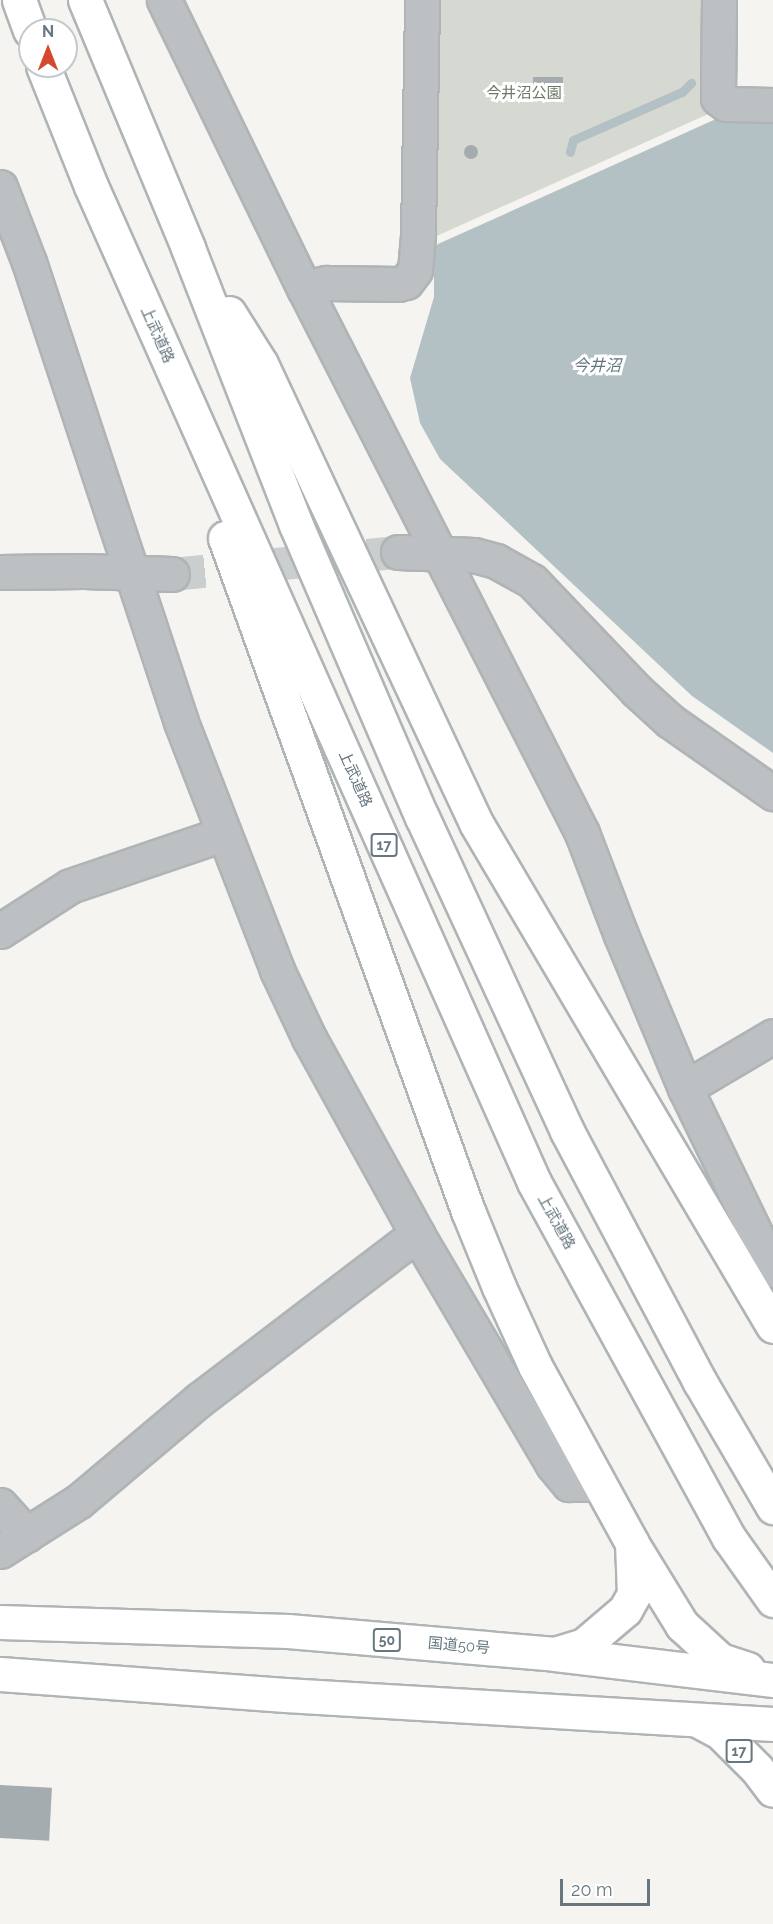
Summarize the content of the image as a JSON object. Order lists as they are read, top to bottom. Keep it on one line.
{"streets":{"highway":["上武道路","17","50","国道50号"]},"crossings":[["上武道路","17"],["17","国道50号"]],"water":["今井沼"],"parks":["今井沼公園"],"scale_bar":"20 m","north":"top"}
